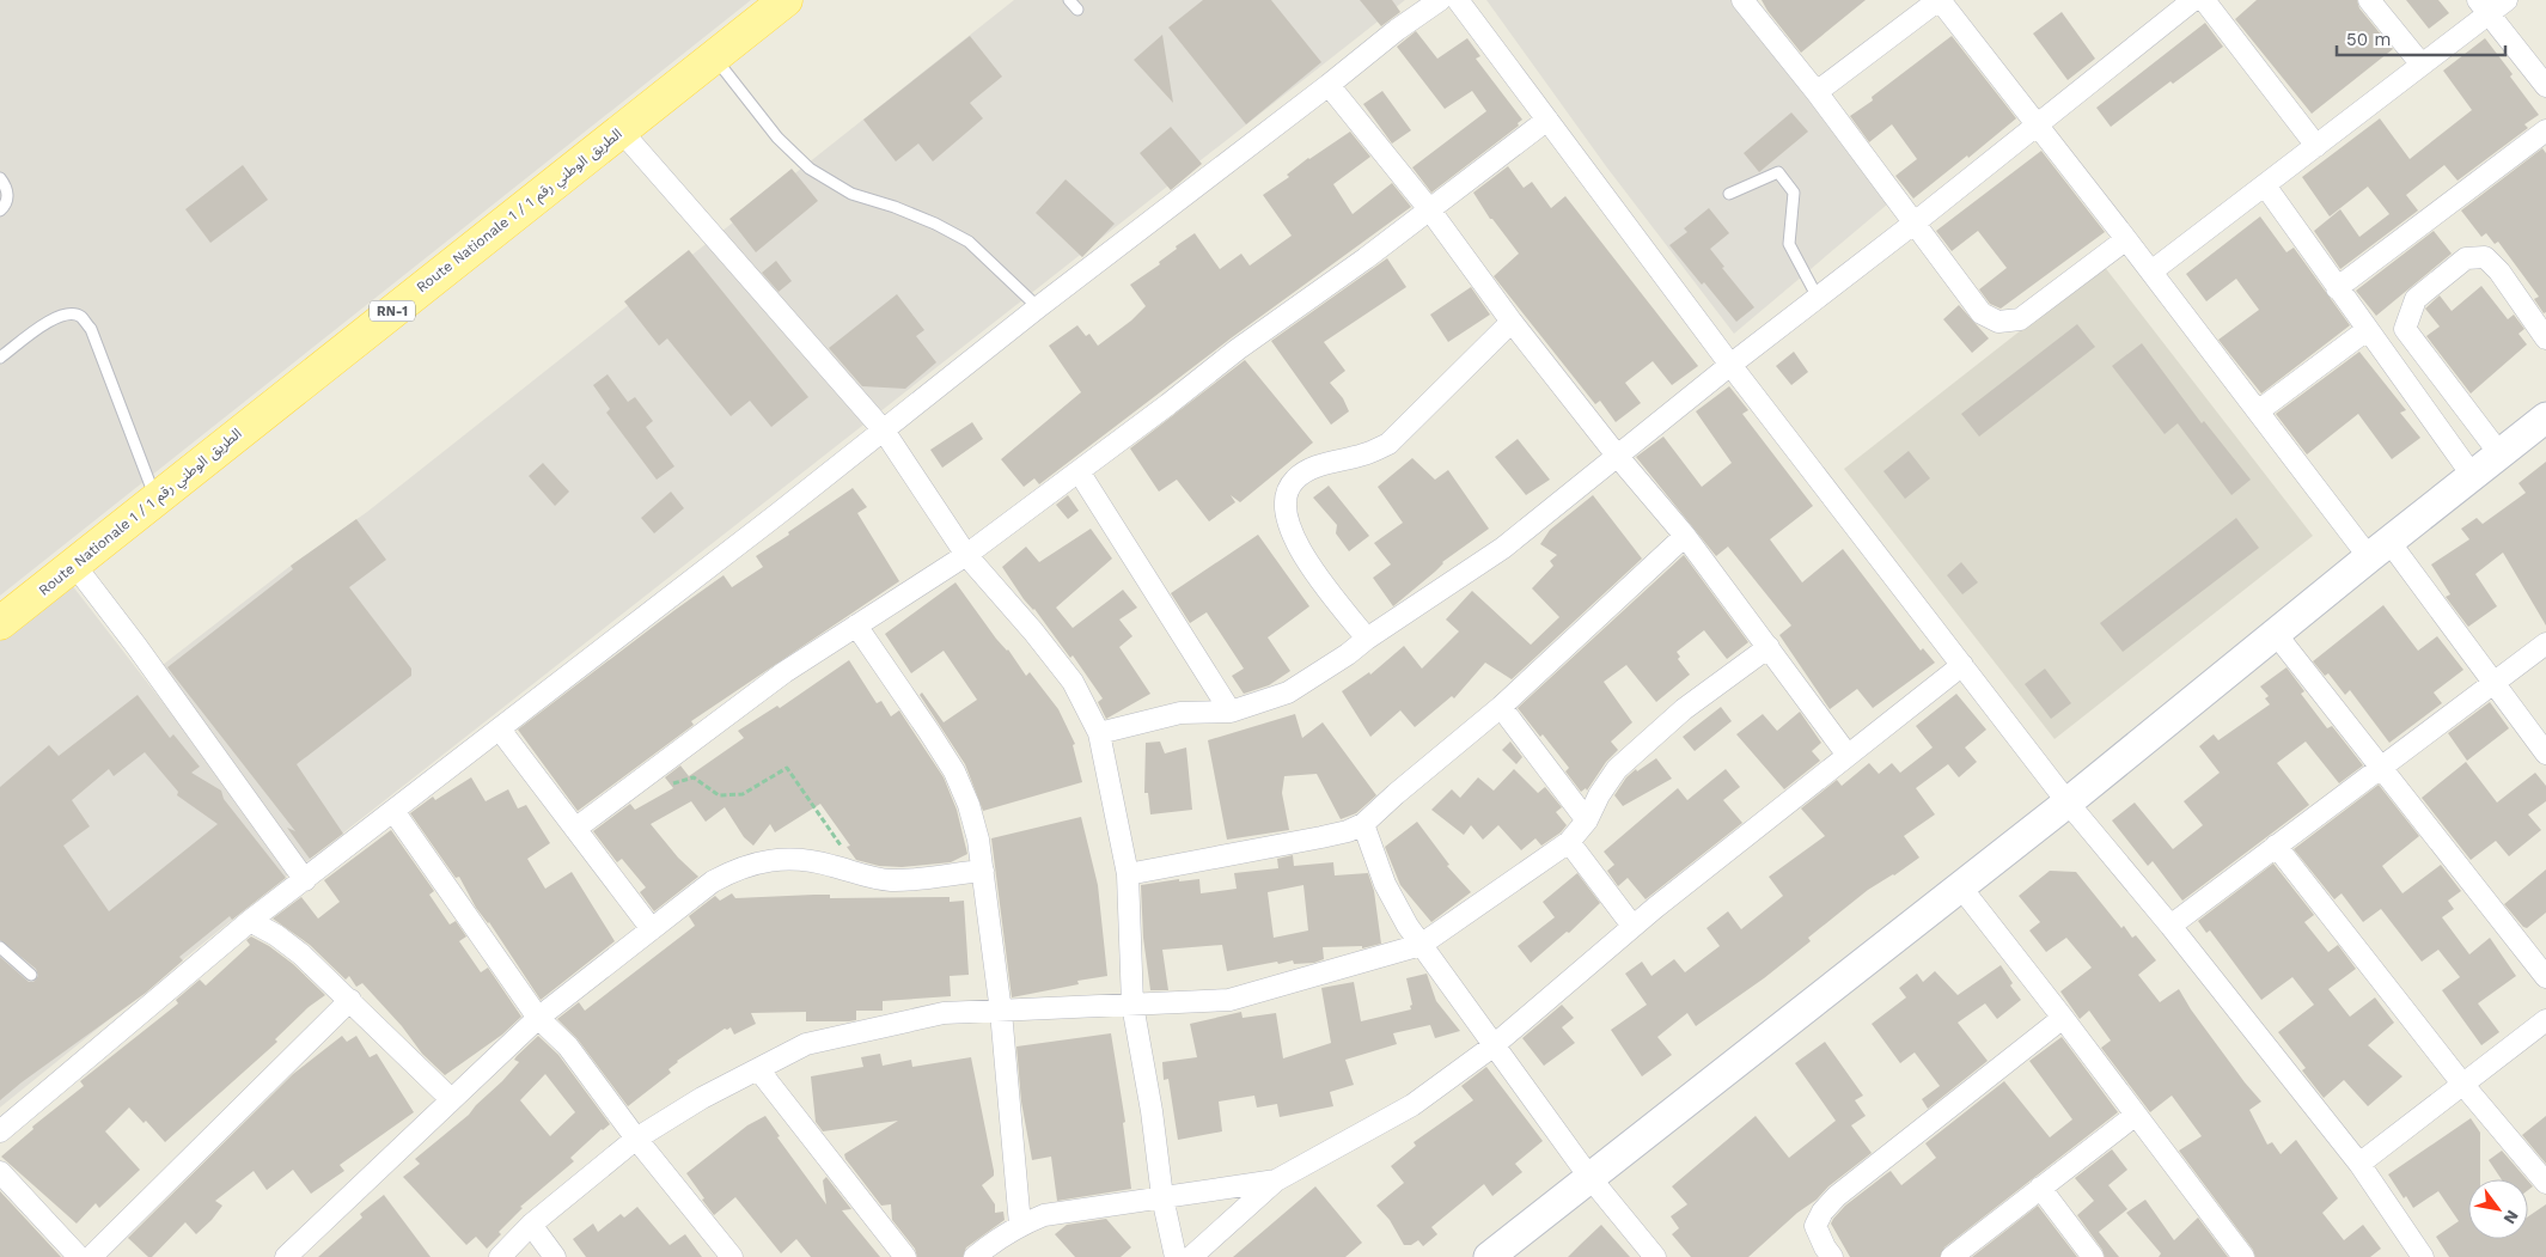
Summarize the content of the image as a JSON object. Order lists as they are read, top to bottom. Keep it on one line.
{"streets":{"main road":["Route Nationale 1 / الطريق الوطني رقم 1","RN-1"]},"scale_bar":"50 m","north":"bottom right"}
